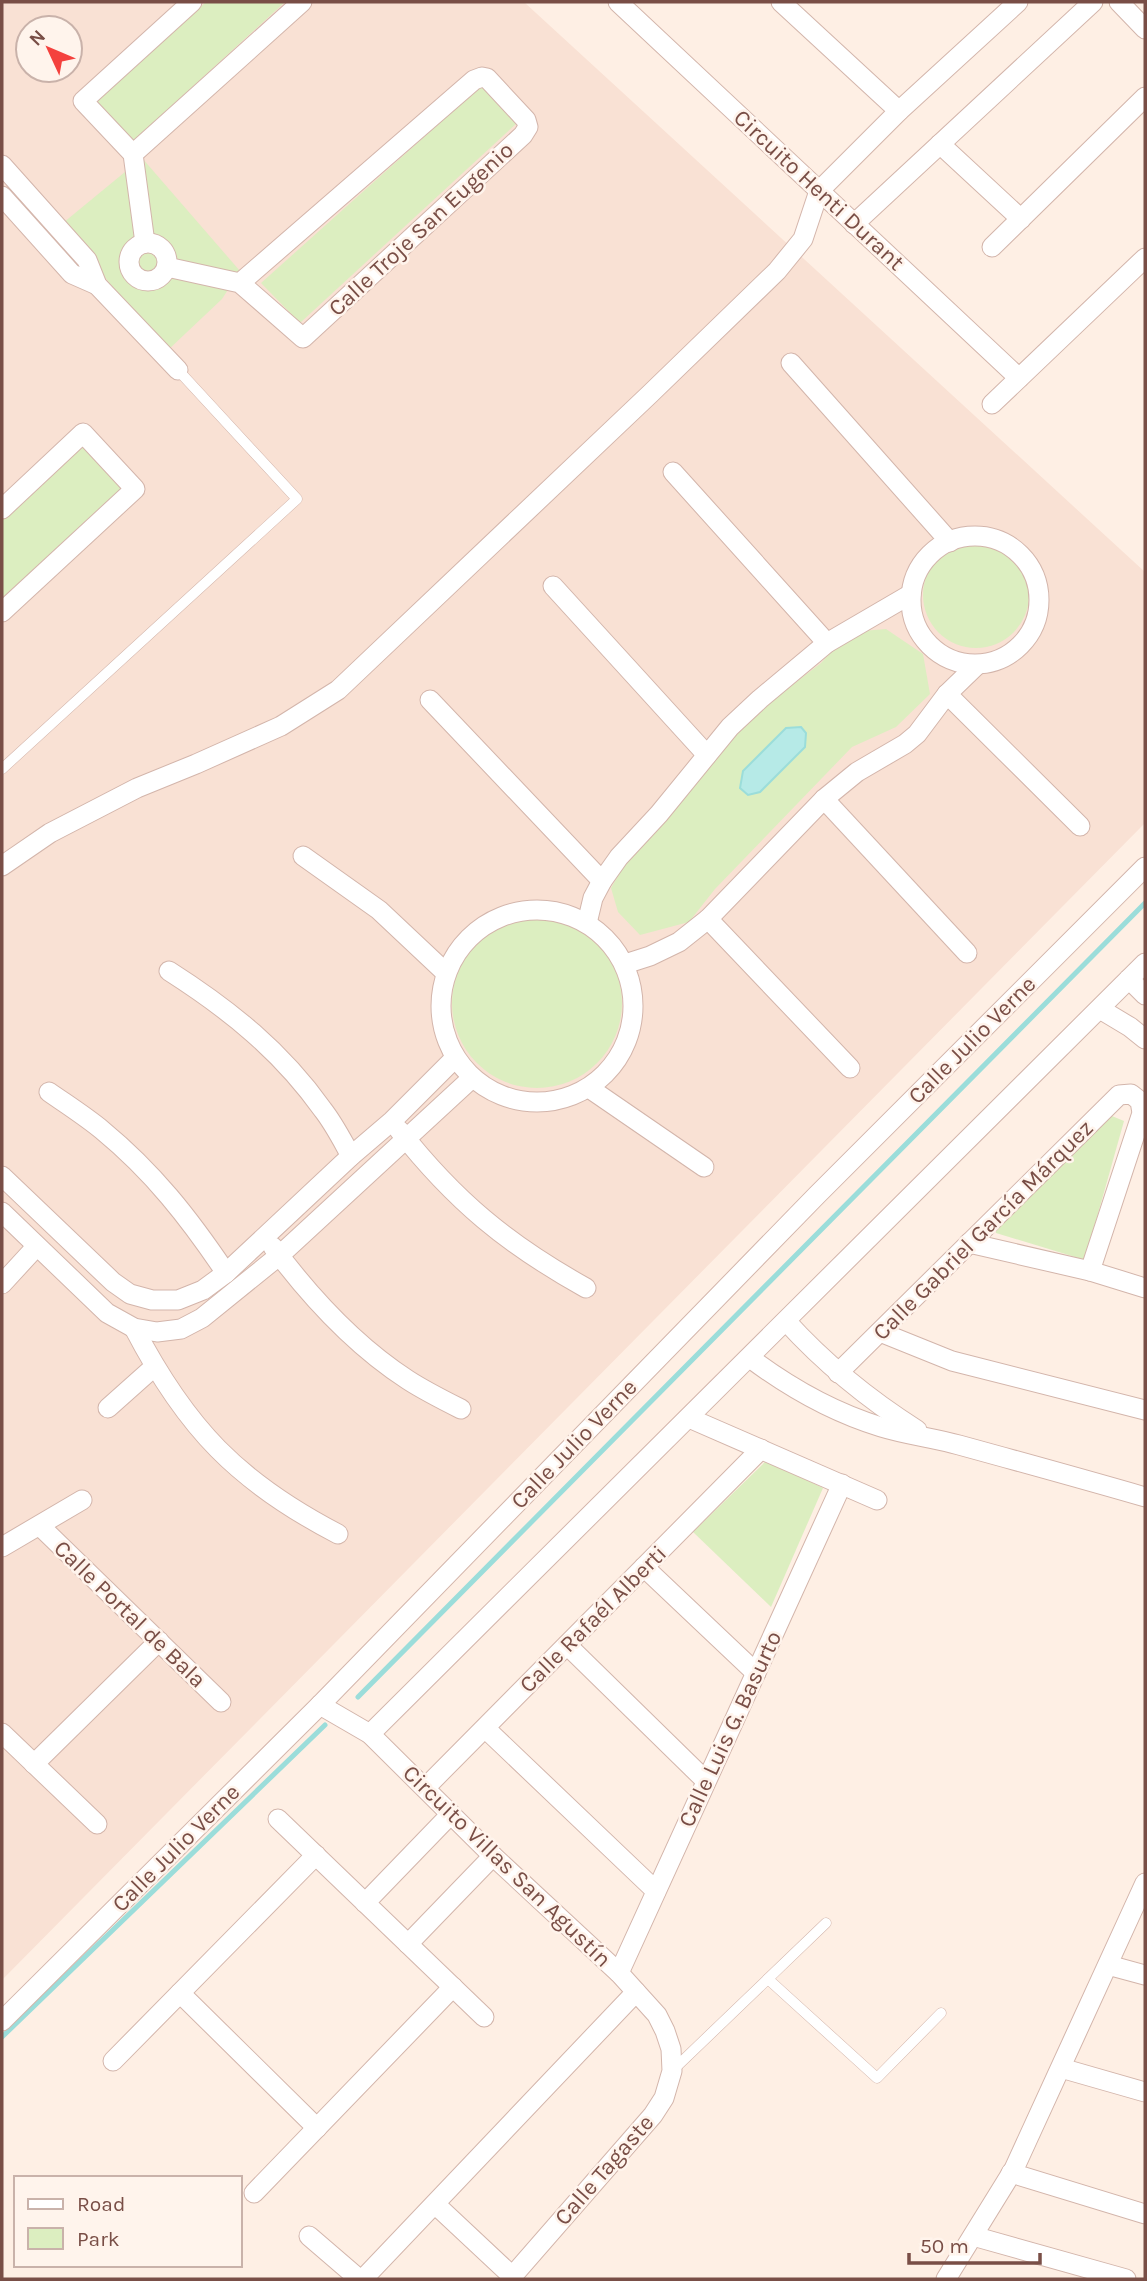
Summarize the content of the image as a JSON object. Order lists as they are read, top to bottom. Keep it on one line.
{"streets":{"street":["Circuito Henti Durant","Calle Troje San Eugenio","Calle Julio Verne","Calle Gabriel García Márquez","Calle Portal de Bala","Calle Rafaél Alberti","Calle Luis G. Basurto","Circuito Villas San Agustín","Calle Tagaste"]},"crossings":[["Calle Julio Verne","Circuito Villas San Agustín"],["Calle Rafaél Alberti","Circuito Villas San Agustín"],["Calle Luis G. Basurto","Circuito Villas San Agustín"],["Circuito Villas San Agustín","Calle Tagaste"]],"legend":["Road","Park"],"scale_bar":"50 m","north":"top left"}
